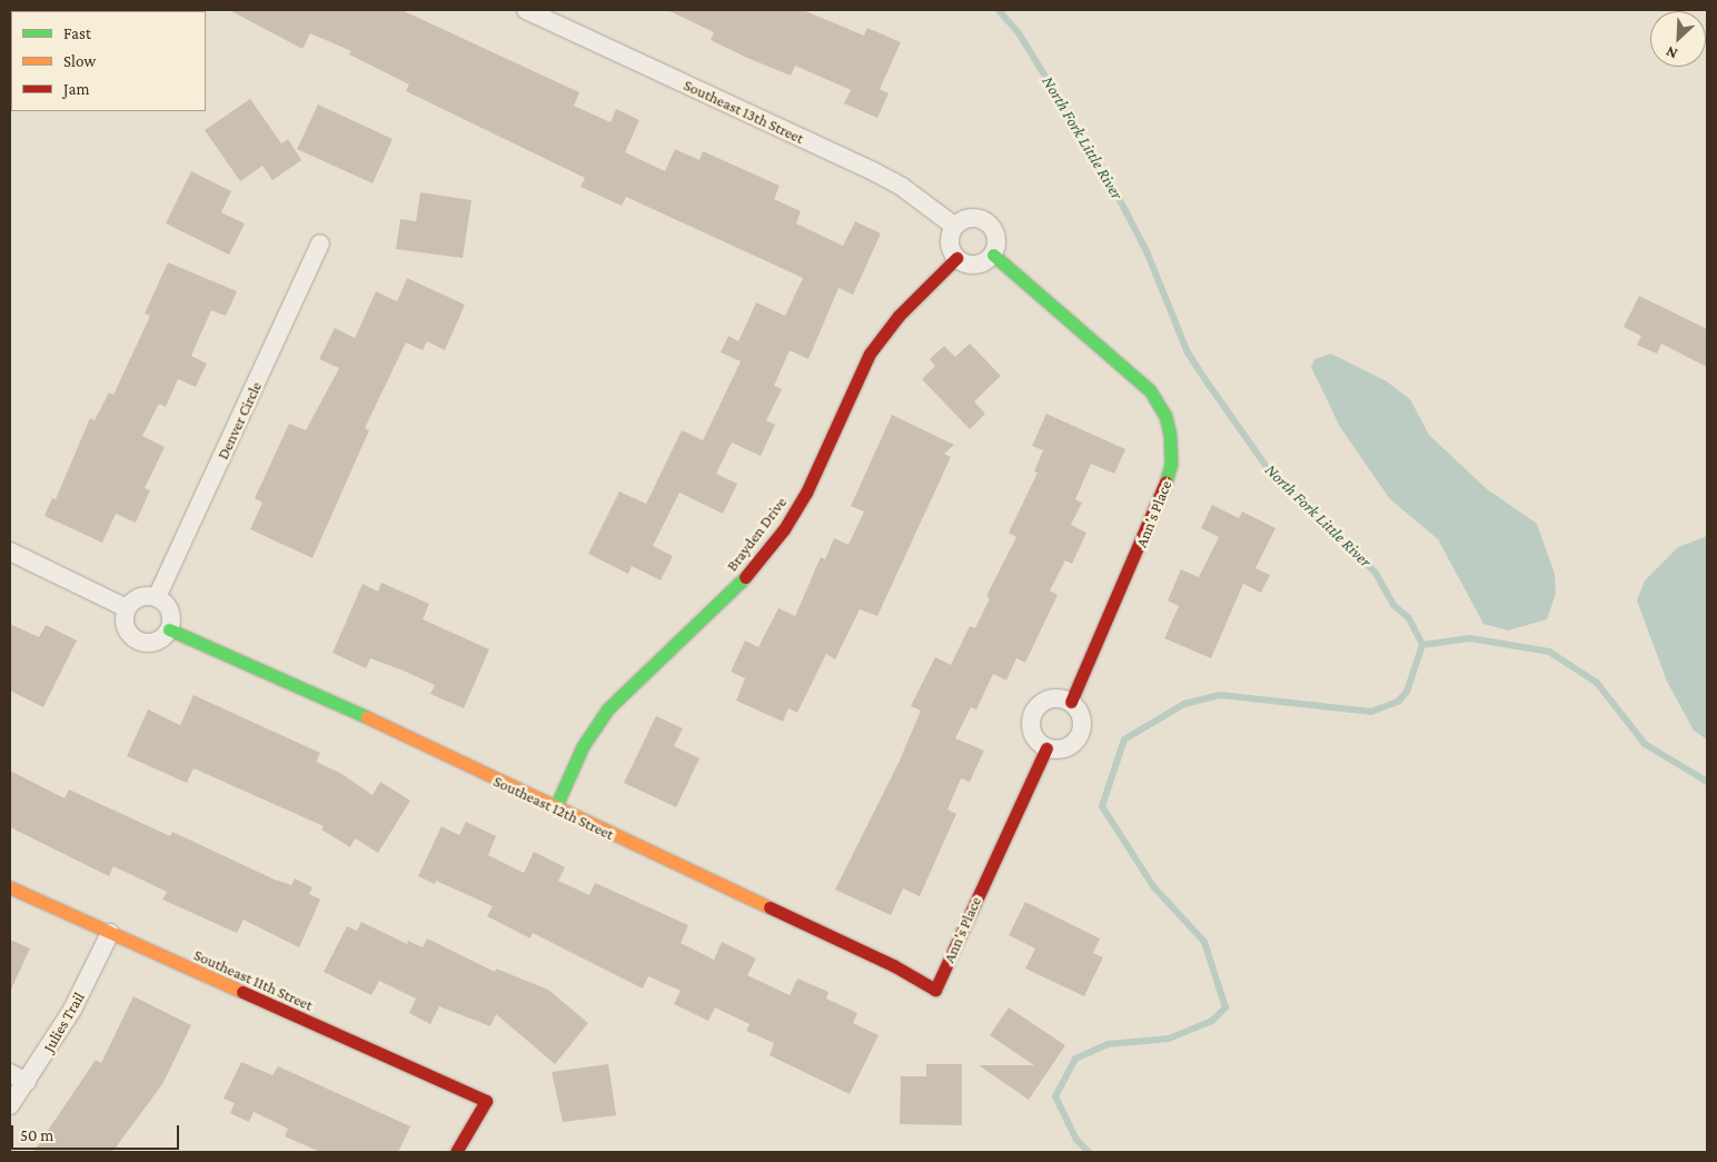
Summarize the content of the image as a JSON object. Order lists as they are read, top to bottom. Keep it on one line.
{"streets":{"street":["Southeast 13th Street","Denver Circle","Ann's Place","Brayden Drive","Southeast 12th Street","Southeast 11th Street","Julies Trail"]},"crossings":[["Southeast 13th Street","Ann's Place"],["Southeast 13th Street","Brayden Drive"],["Denver Circle","Southeast 12th Street"],["Ann's Place","Brayden Drive"],["Ann's Place","Southeast 12th Street"],["Brayden Drive","Southeast 12th Street"],["Southeast 11th Street","Julies Trail"]],"water":["North Fork Little River"],"legend":["Fast","Slow","Jam"],"scale_bar":"50 m","north":"bottom left"}
